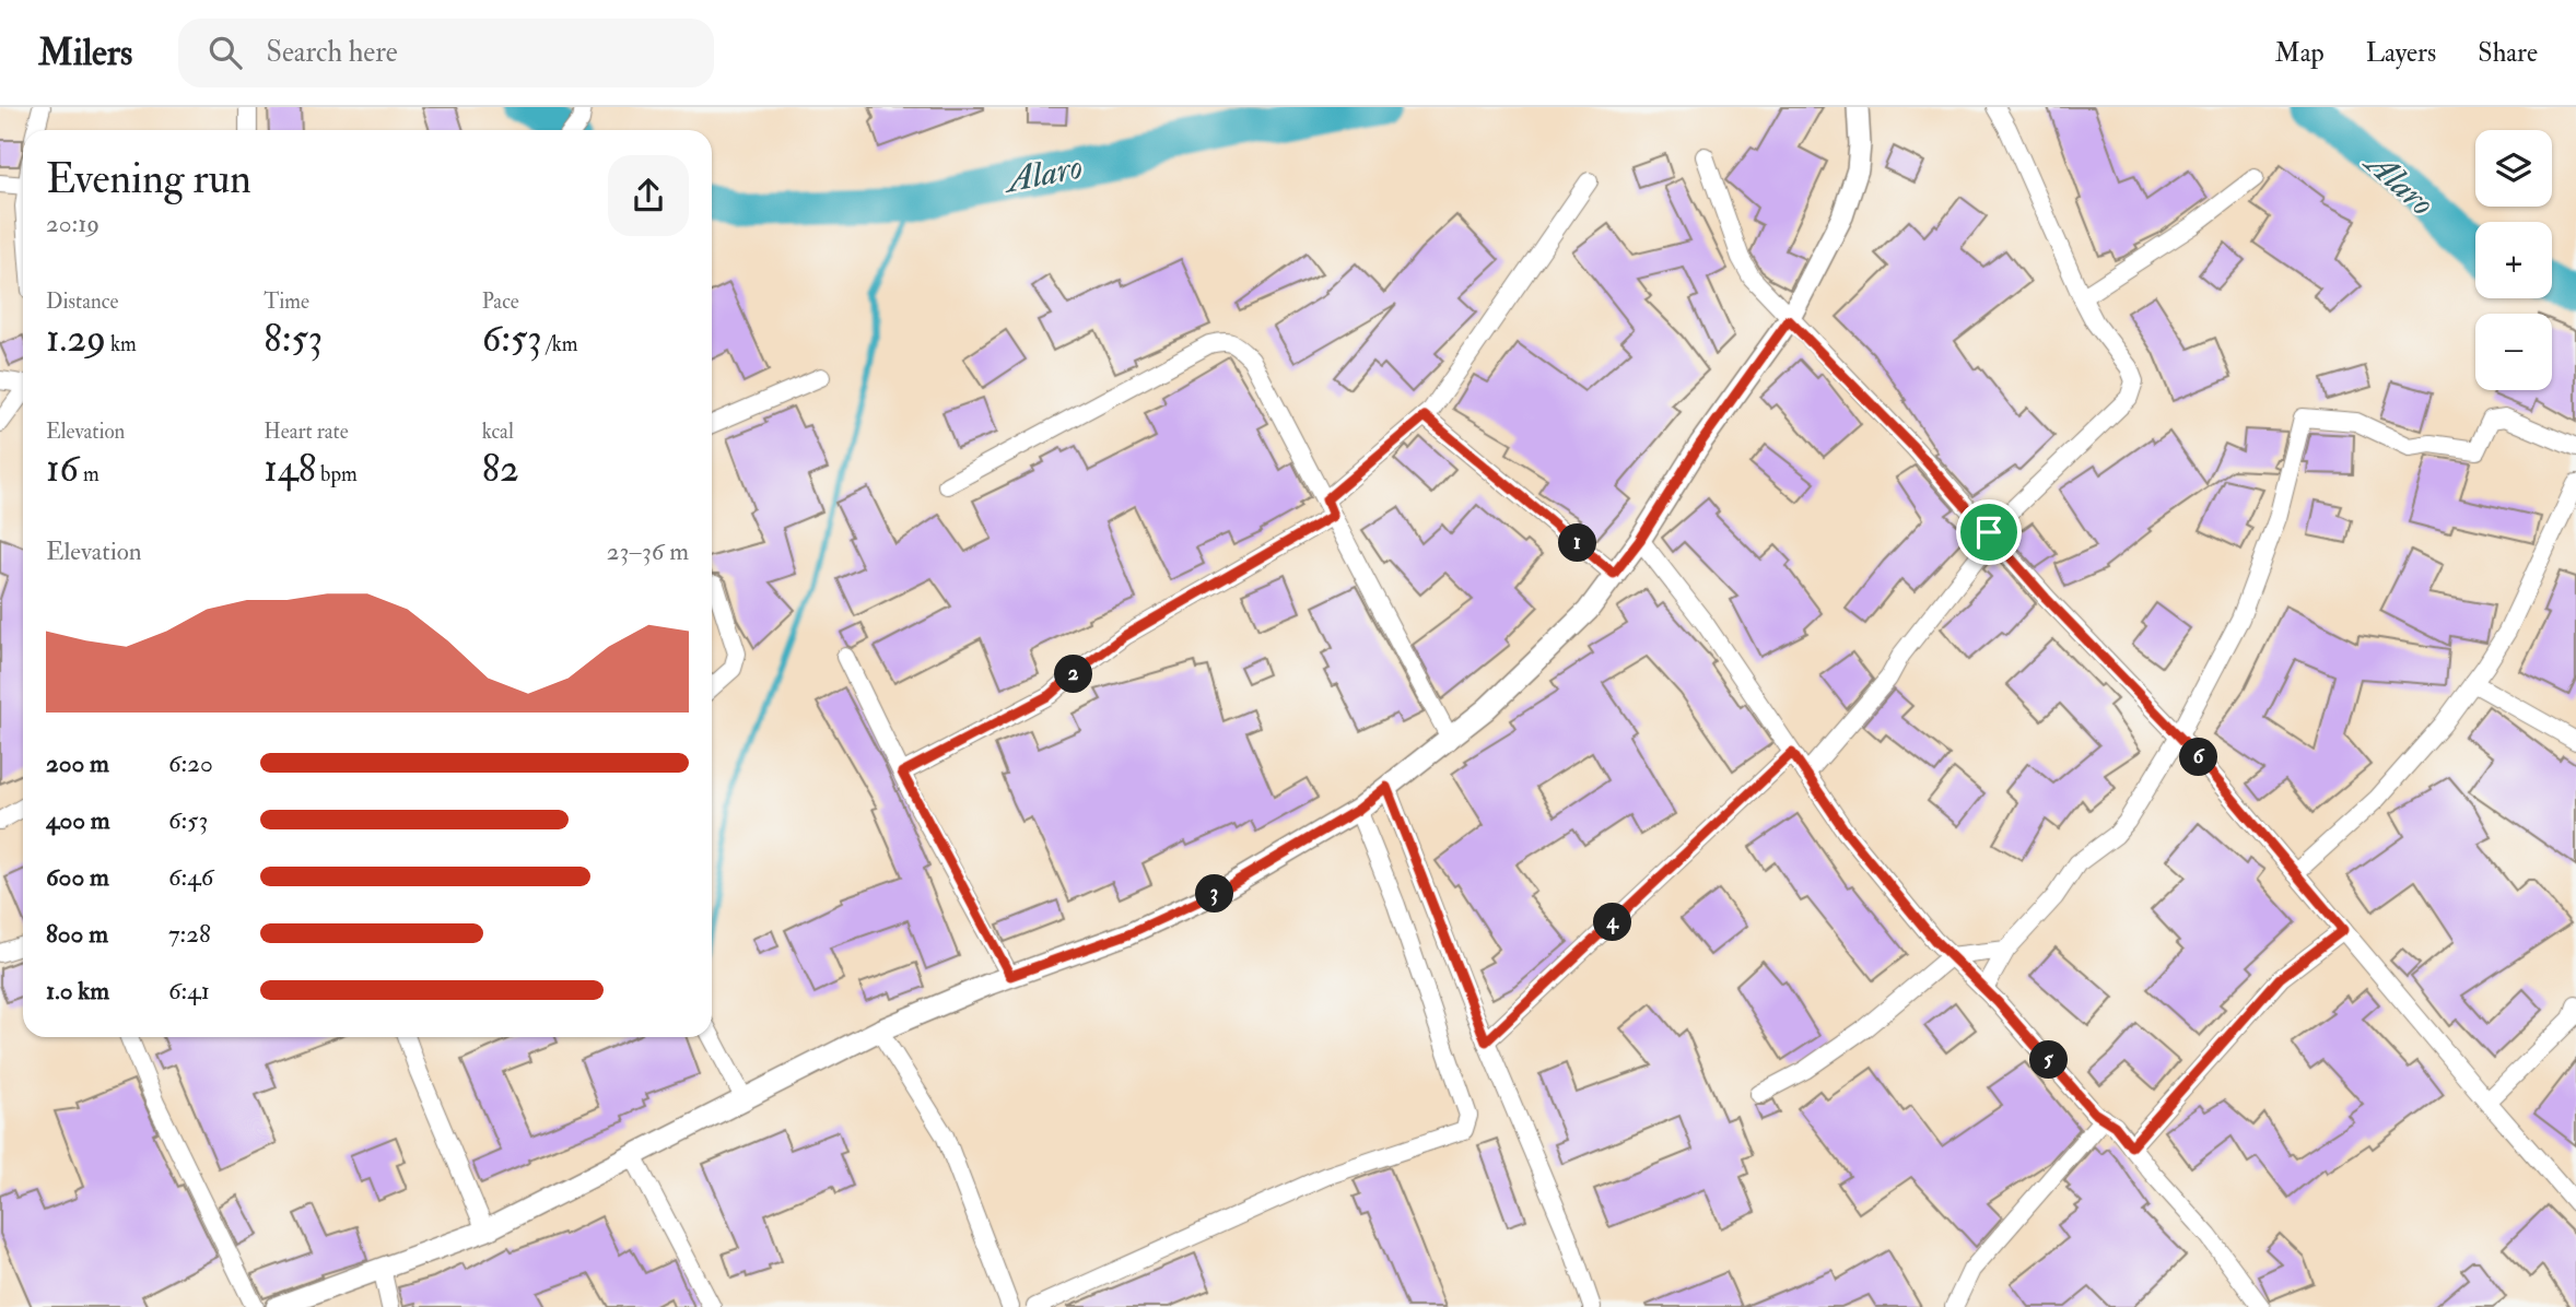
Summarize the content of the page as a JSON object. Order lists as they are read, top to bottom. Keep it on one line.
{"water":["Alaro"],"page":{"header":"Milers","search":"Search here","nav":["Map","Layers","Share"],"map_buttons":["+","−"],"heading":["Evening run","20:19"],"stats":[["Distance","1.29 km"],["Time","8:53"],["Pace","6:53 /km"],["Elevation","16 m"],["Heart rate","148 bpm"],["kcal","82"]],"chart":["Elevation","23–36 m"],"pins":["1","2","6","3","4","5"],"list":[{"name":"200 m","note":"6:20"},{"name":"400 m","note":"6:53"},{"name":"600 m","note":"6:46"},{"name":"800 m","note":"7:28"},{"name":"1.0 km","note":"6:41"}]}}
